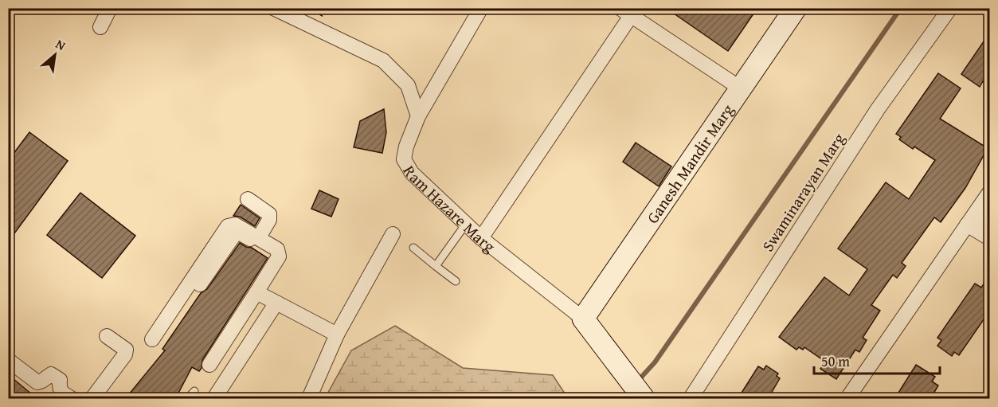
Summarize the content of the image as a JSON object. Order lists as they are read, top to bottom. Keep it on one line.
{"streets":{"street":["Ganesh Mandir Marg","Swaminarayan Marg","Ram Hazare Marg"]},"crossings":[["Ganesh Mandir Marg","Ram Hazare Marg"]],"scale_bar":"50 m","north":"top right"}
